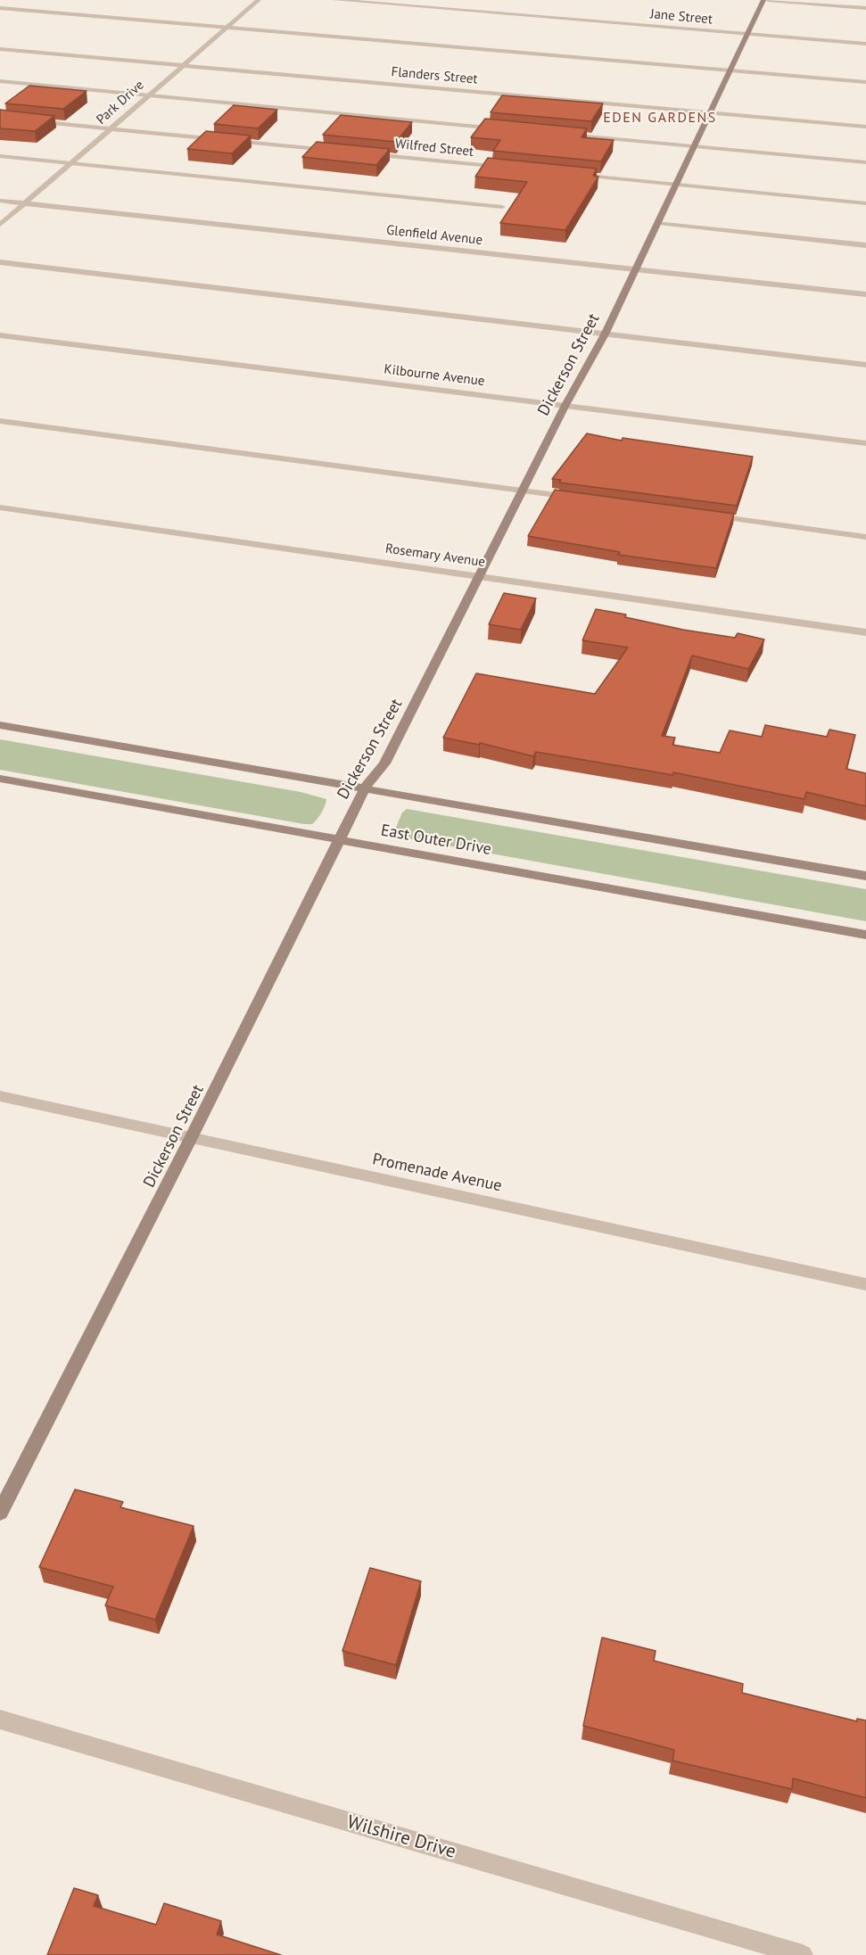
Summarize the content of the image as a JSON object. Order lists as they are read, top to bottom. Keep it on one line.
{"streets":{"street":["Jane Street","Flanders Street","Park Drive","Wilfred Street","Glenfield Avenue","Dickerson Street","Kilbourne Avenue","Rosemary Avenue","East Outer Drive","Promenade Avenue","Wilshire Drive"]},"crossings":[["Jane Street","Dickerson Street"],["Flanders Street","Park Drive"],["Flanders Street","Dickerson Street"],["Park Drive","Glenfield Avenue"],["Glenfield Avenue","Dickerson Street"],["Dickerson Street","Kilbourne Avenue"],["Dickerson Street","Rosemary Avenue"],["Dickerson Street","East Outer Drive"],["Dickerson Street","Promenade Avenue"]],"districts":["EDEN GARDENS"]}
